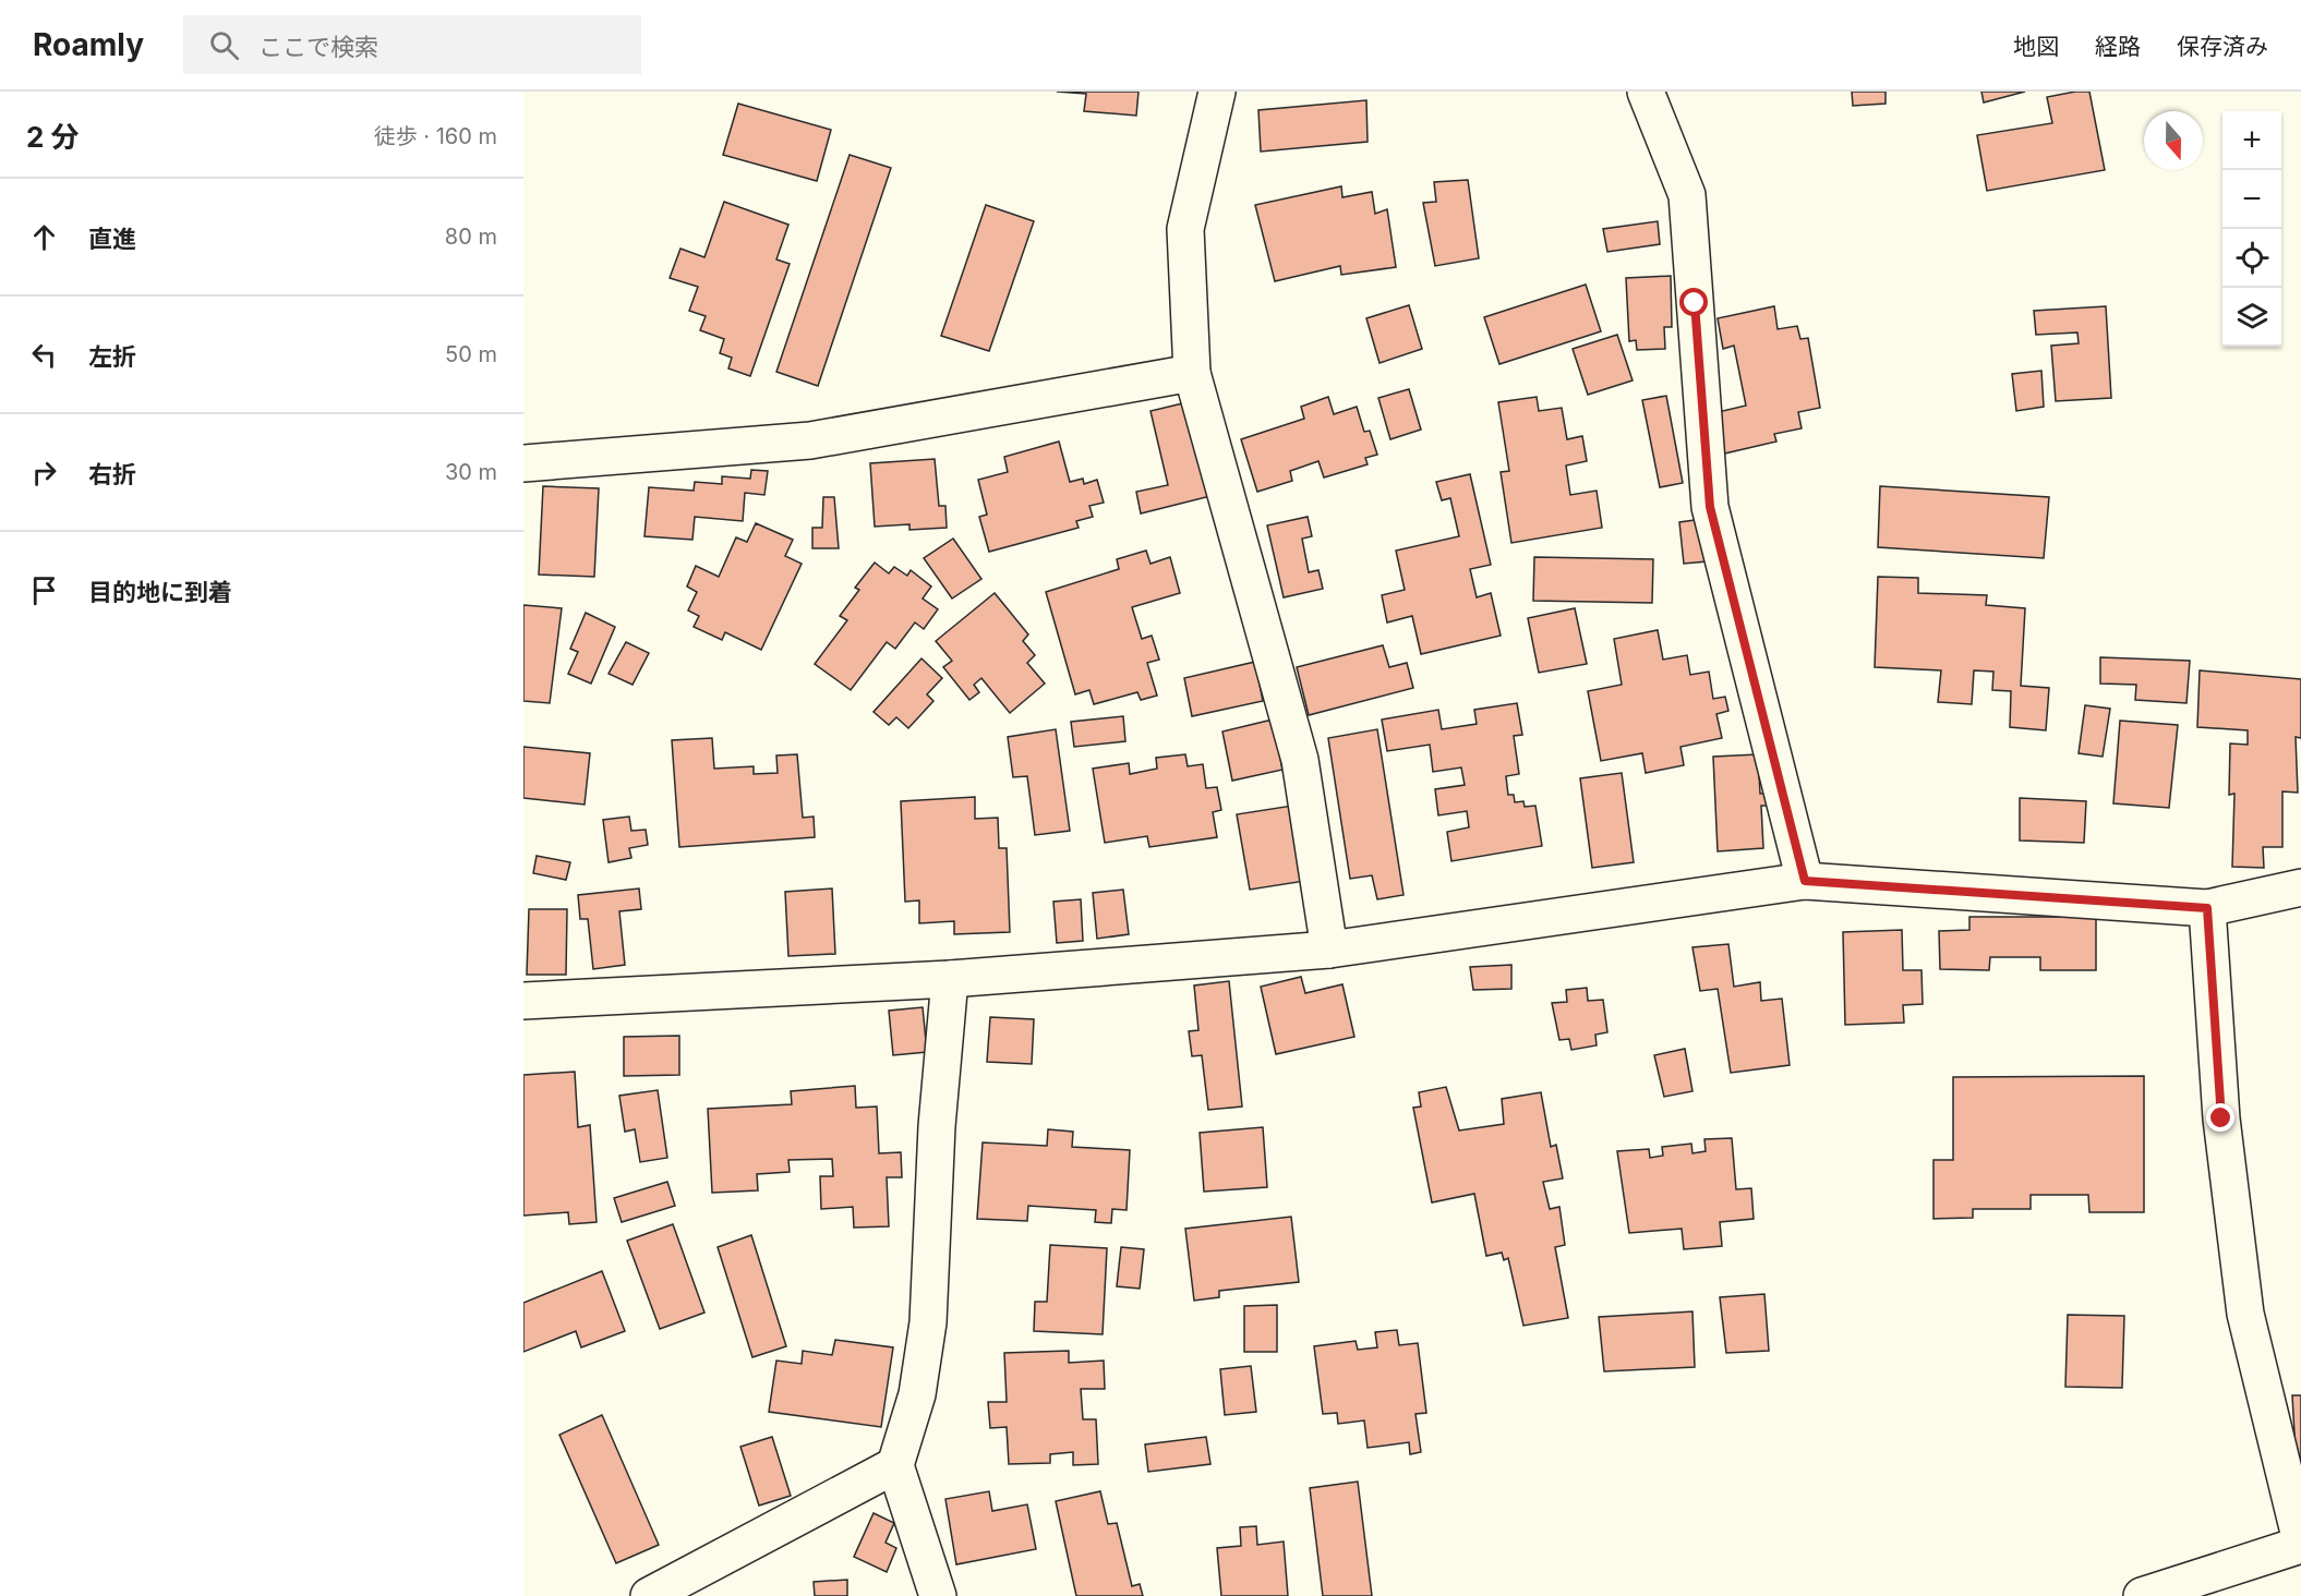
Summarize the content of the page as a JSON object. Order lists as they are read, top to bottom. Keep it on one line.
{"north":"bottom","page":{"header":"Roamly","search":"ここで検索","nav":["地図","経路","保存済み"],"heading":["2 分","徒歩 · 160 m"],"map_buttons":["+","−"],"list":[["直進","80 m"],["左折","50 m"],["右折","30 m"],"目的地に到着"]}}
